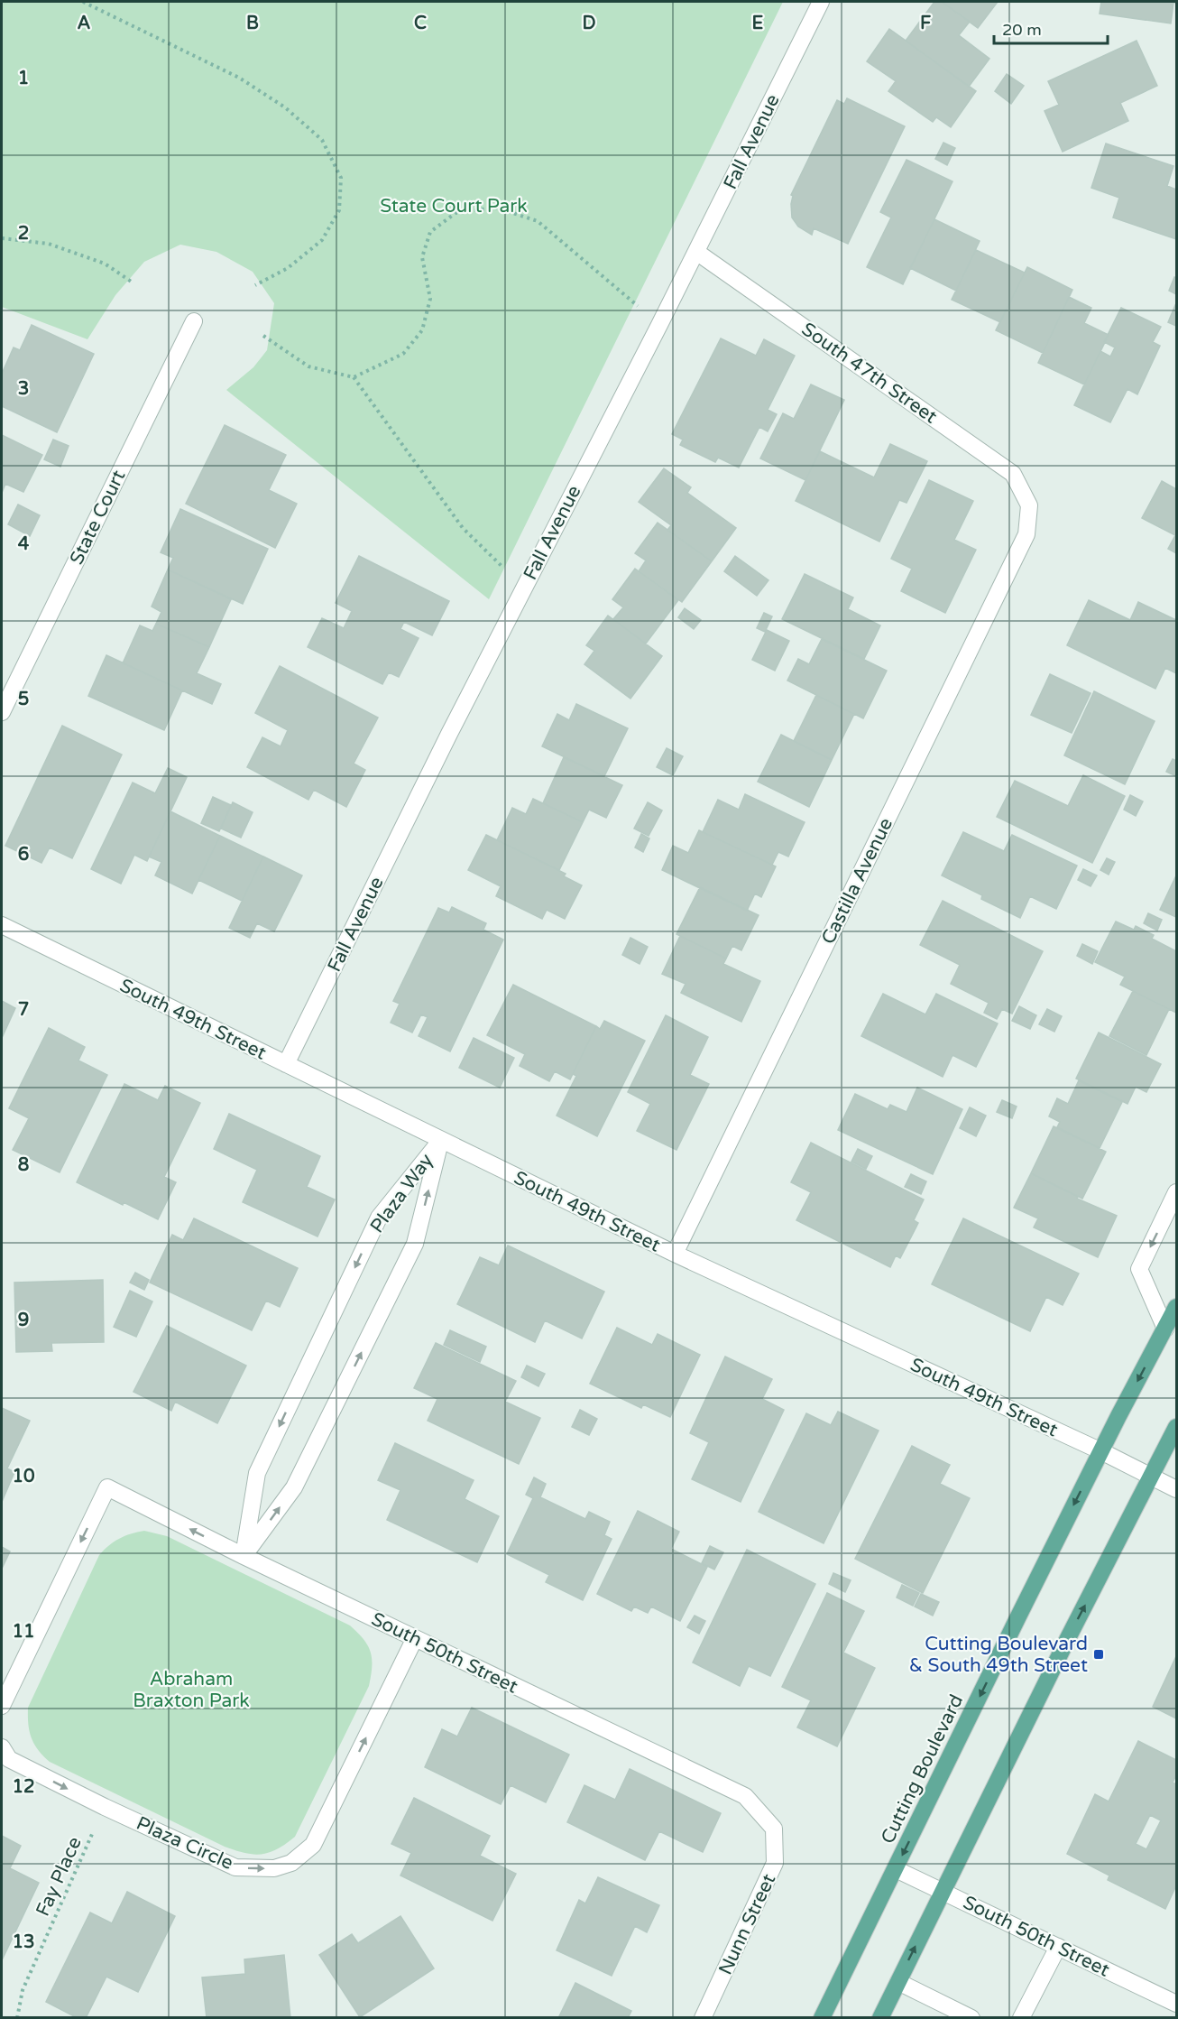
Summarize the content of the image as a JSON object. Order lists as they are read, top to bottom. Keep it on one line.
{"streets":{"main road":["Cutting Boulevard"],"street":["Fall Avenue","South 47th Street","State Court","Castilla Avenue","South 49th Street","Plaza Way","South 50th Street","Plaza Circle","Nunn Street"],"path":["Fay Place"]},"crossings":[["Fall Avenue","South 47th Street"],["Fall Avenue","South 49th Street"],["South 47th Street","Castilla Avenue"],["Castilla Avenue","South 49th Street"],["South 49th Street","Plaza Way"],["South 49th Street","Cutting Boulevard"],["Plaza Way","South 50th Street"],["South 50th Street","Cutting Boulevard"],["South 50th Street","Plaza Circle"],["South 50th Street","Nunn Street"],["Plaza Circle","Fay Place"]],"parks":["State Court Park","Abraham Braxton Park"],"places":{"transit":["Cutting Boulevard & South 49th Street"]},"scale_bar":"20 m","grid":{"columns":["A","B","C","D","E","F"],"rows":["1","2","3","4","5","6","7","8","9","10","11","12","13"]}}
